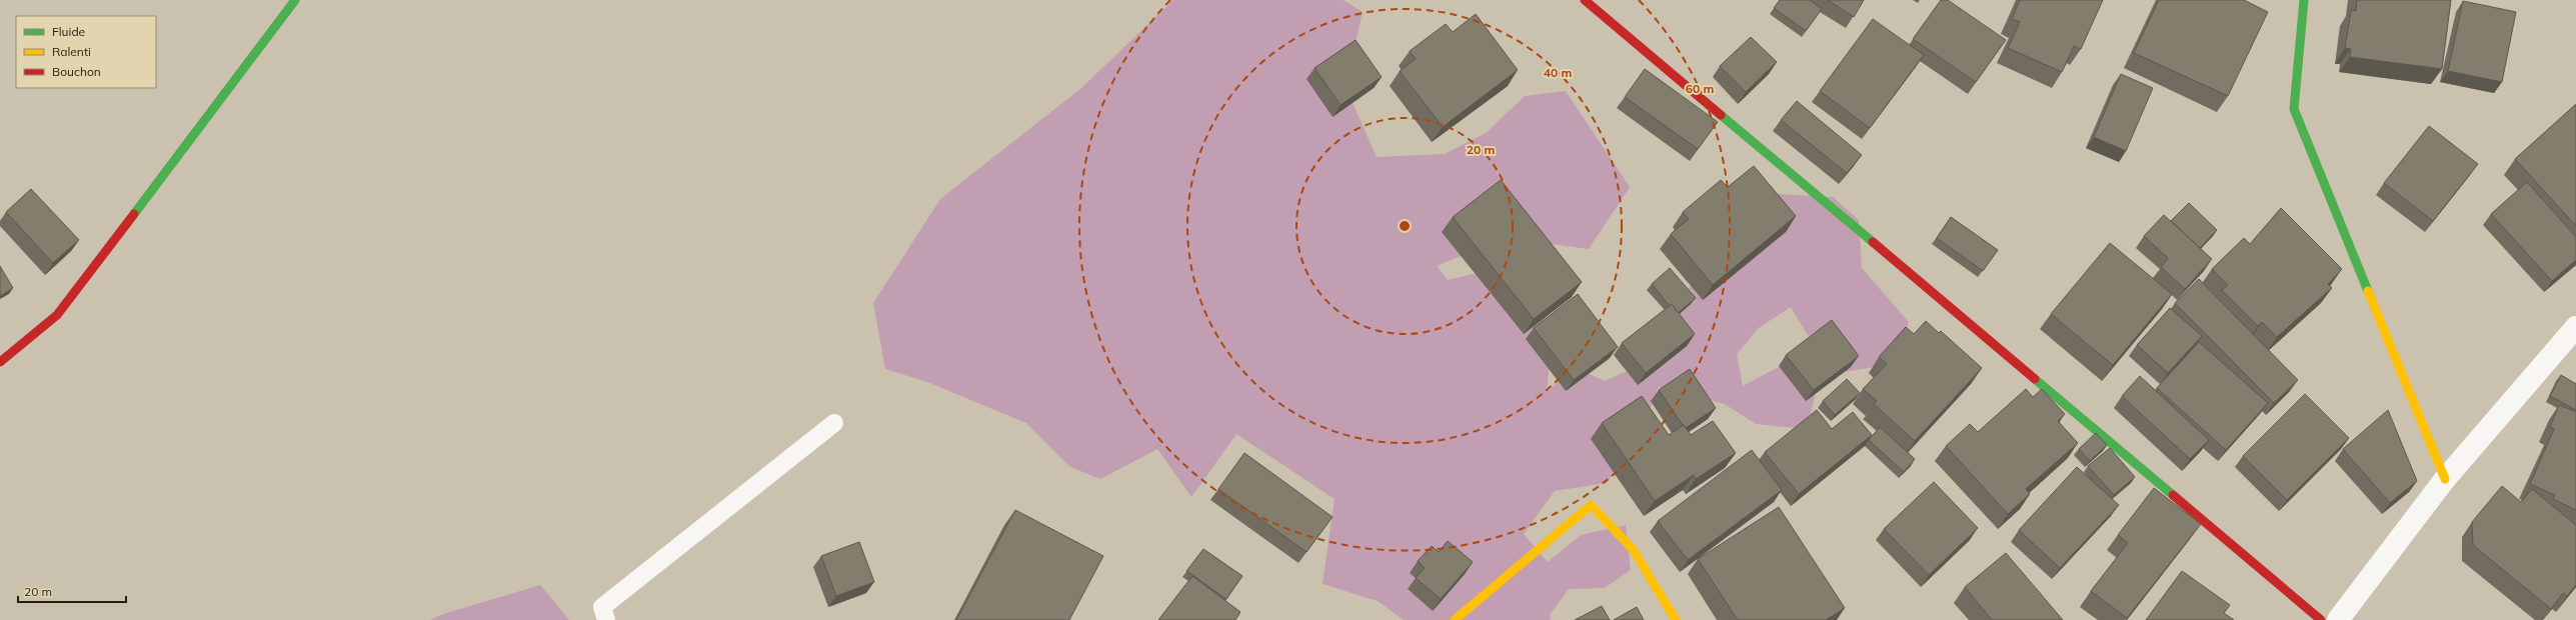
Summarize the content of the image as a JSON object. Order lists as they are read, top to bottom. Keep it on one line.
{"legend":["Fluide","Ralenti","Bouchon"],"scale_bar":"20 m","rings":["40 m","60 m","20 m"]}
